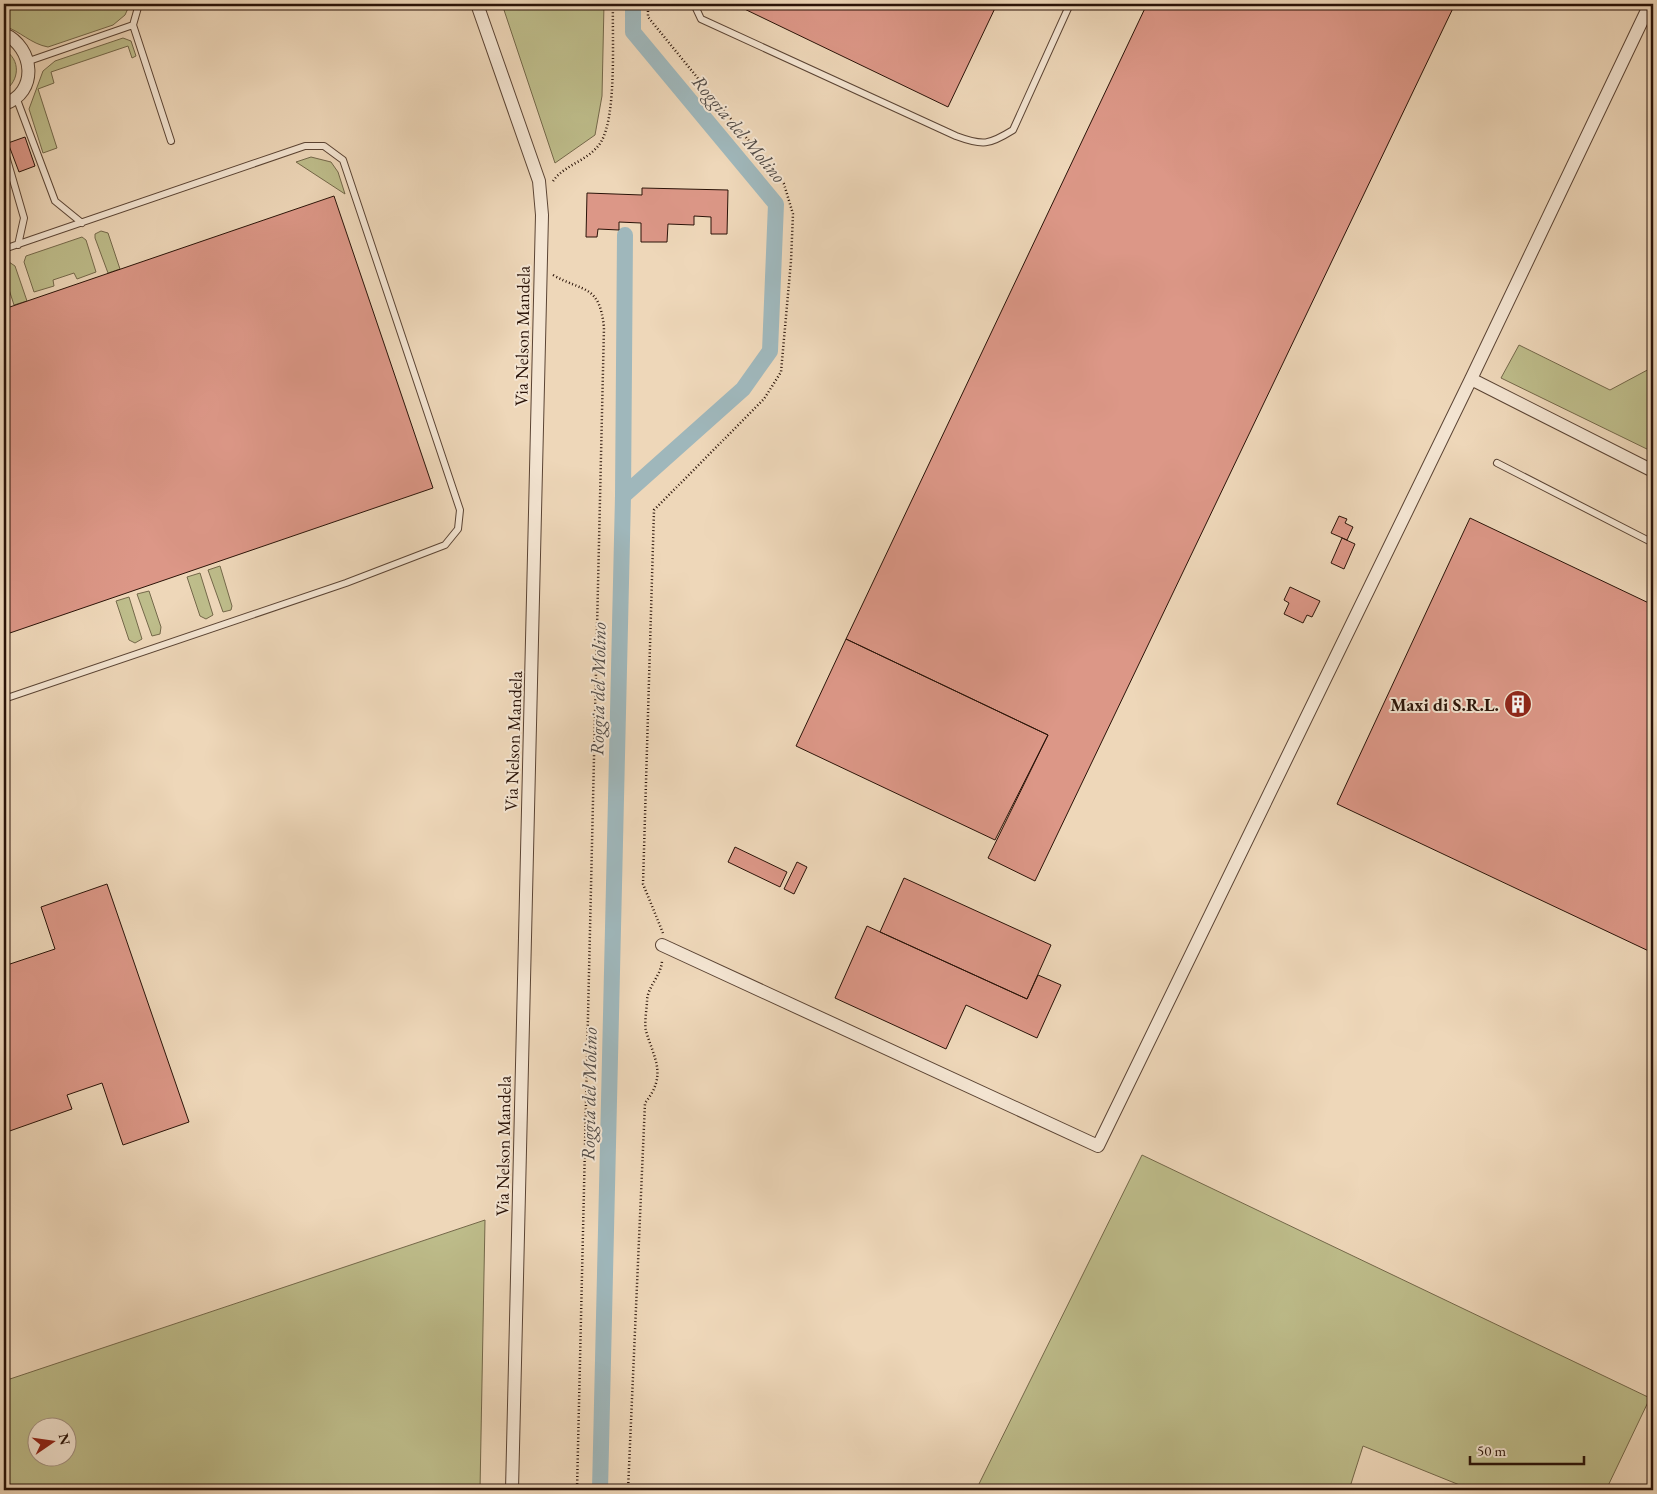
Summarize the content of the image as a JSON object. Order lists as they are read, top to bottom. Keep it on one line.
{"streets":{"street":["Via Nelson Mandela"]},"water":["Roggia del Molino"],"places":{"building":["Maxi di S.R.L."]},"scale_bar":"50 m","north":"right"}
